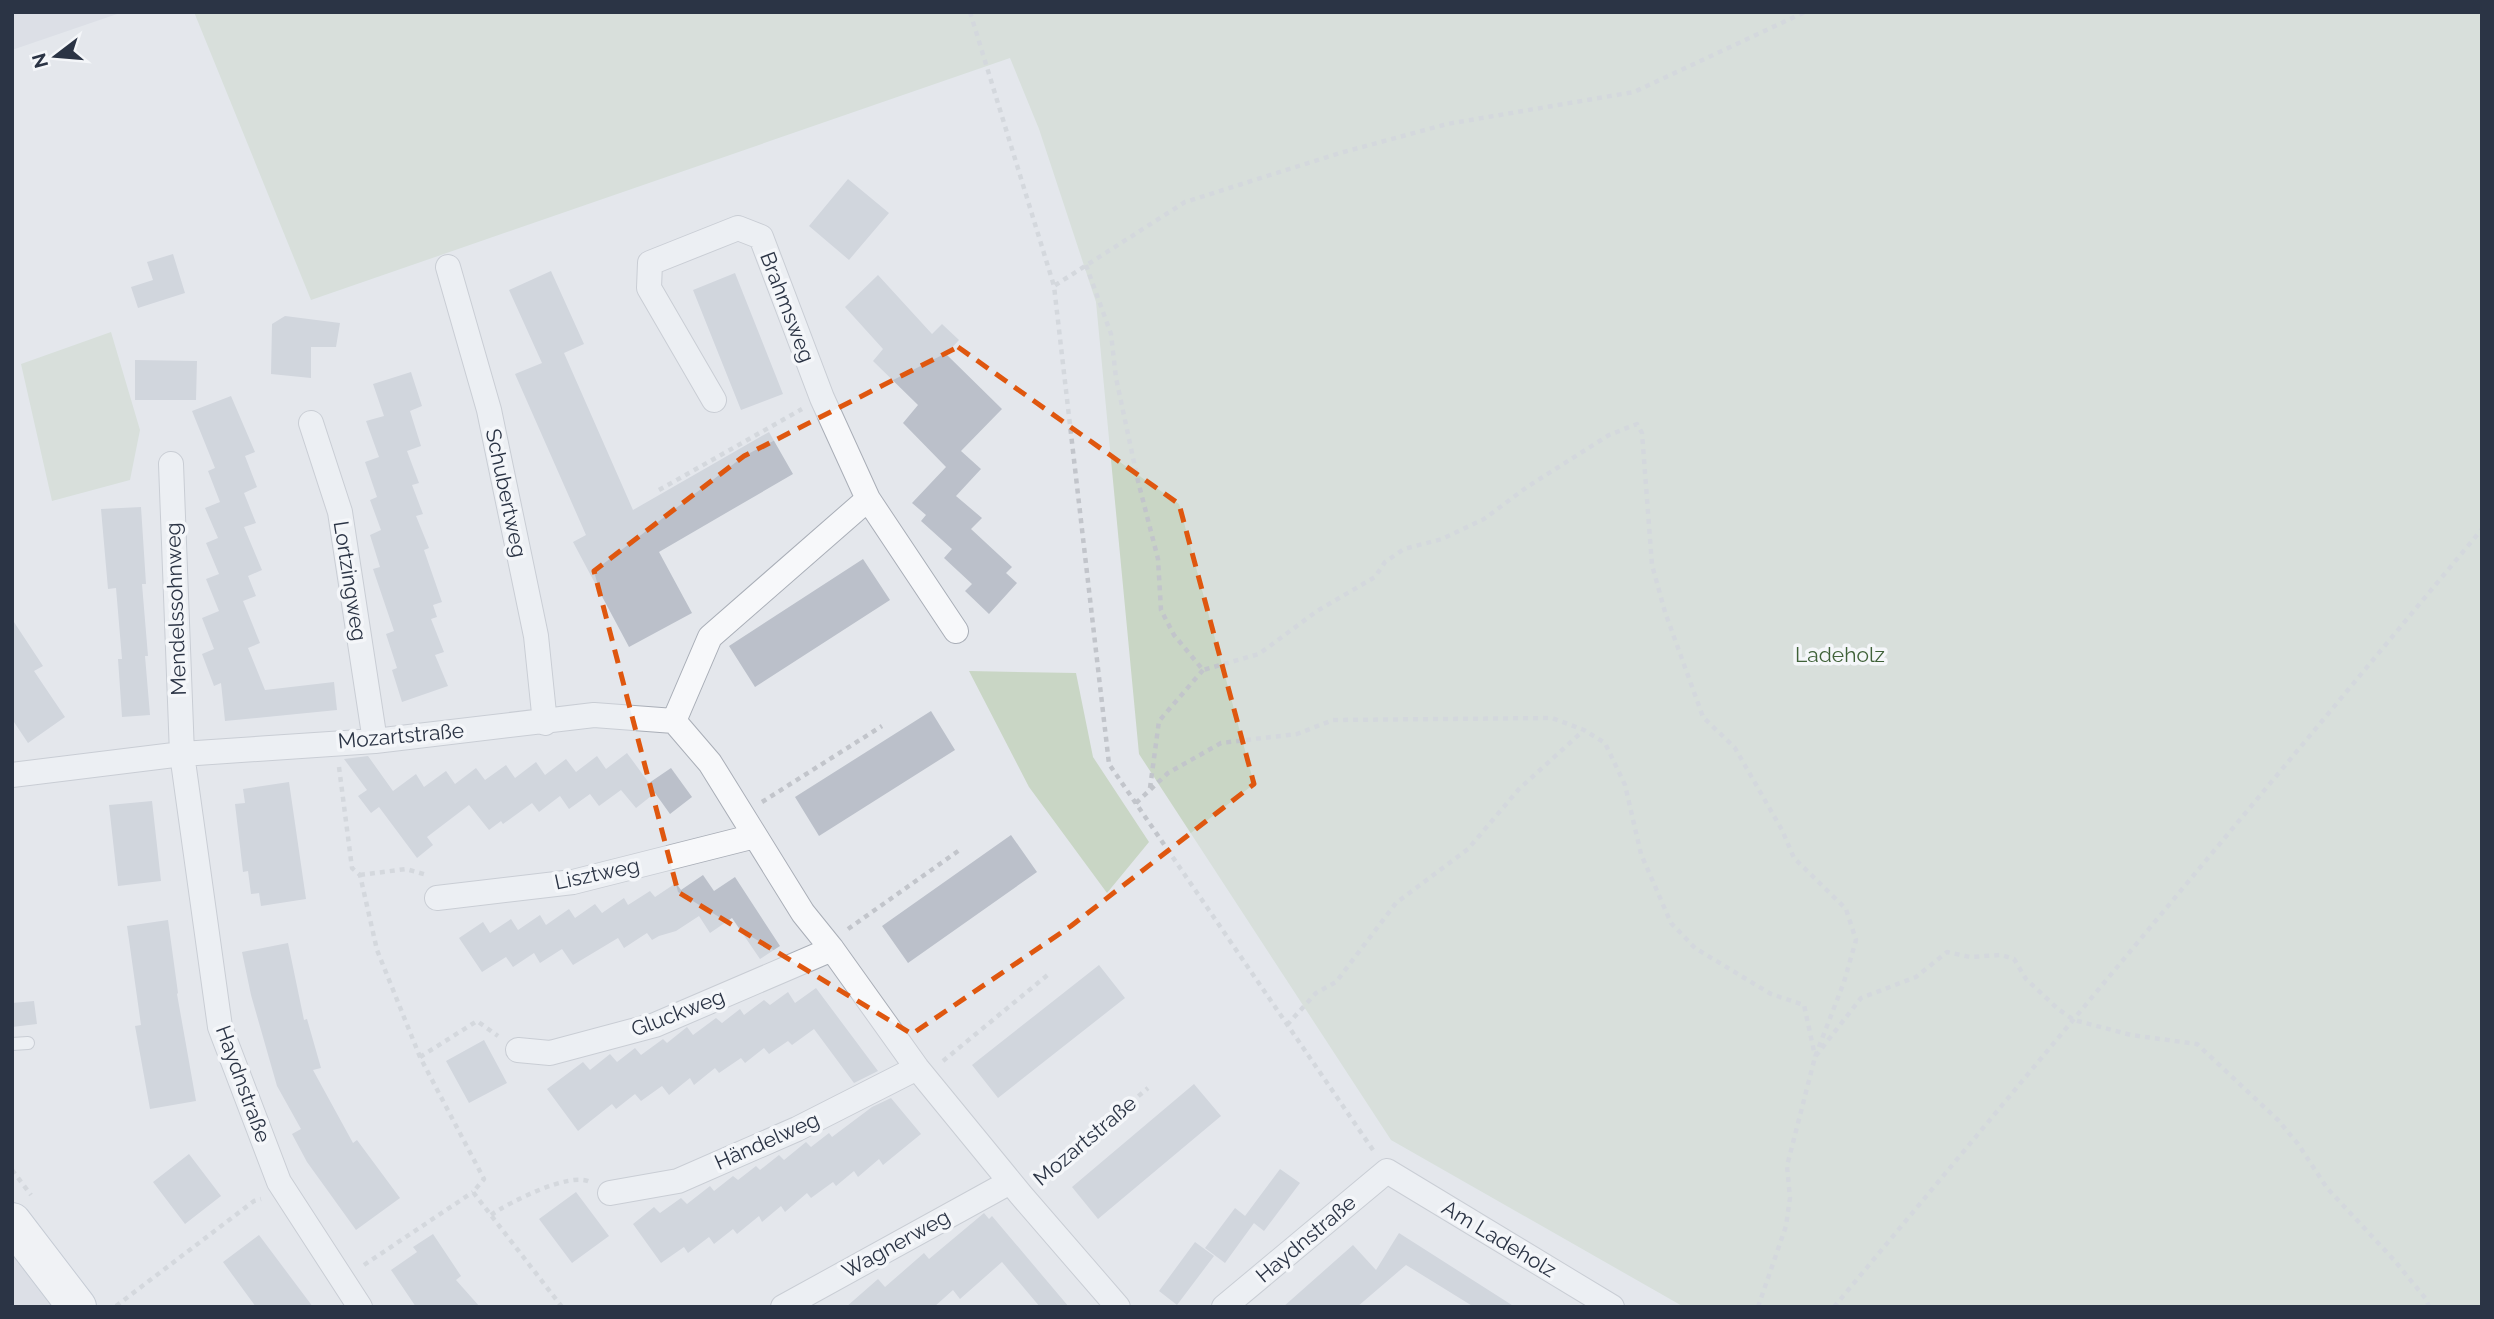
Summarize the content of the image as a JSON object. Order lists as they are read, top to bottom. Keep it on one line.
{"streets":{"street":["Brahmsweg","Schubertweg","Lortzingweg","Mendelssohnweg","Mozartstraße","Lisztweg","Gluckweg","Haydnstraße","Händelweg","Am Ladeholz","Wagnerweg"]},"crossings":[["Schubertweg","Mozartstraße"],["Lortzingweg","Mozartstraße"],["Mendelssohnweg","Mozartstraße"],["Mendelssohnweg","Haydnstraße"],["Mozartstraße","Lisztweg"],["Mozartstraße","Gluckweg"],["Mozartstraße","Haydnstraße"],["Mozartstraße","Händelweg"],["Mozartstraße","Wagnerweg"],["Haydnstraße","Am Ladeholz"]],"parks":["Ladeholz"],"north":"left"}
